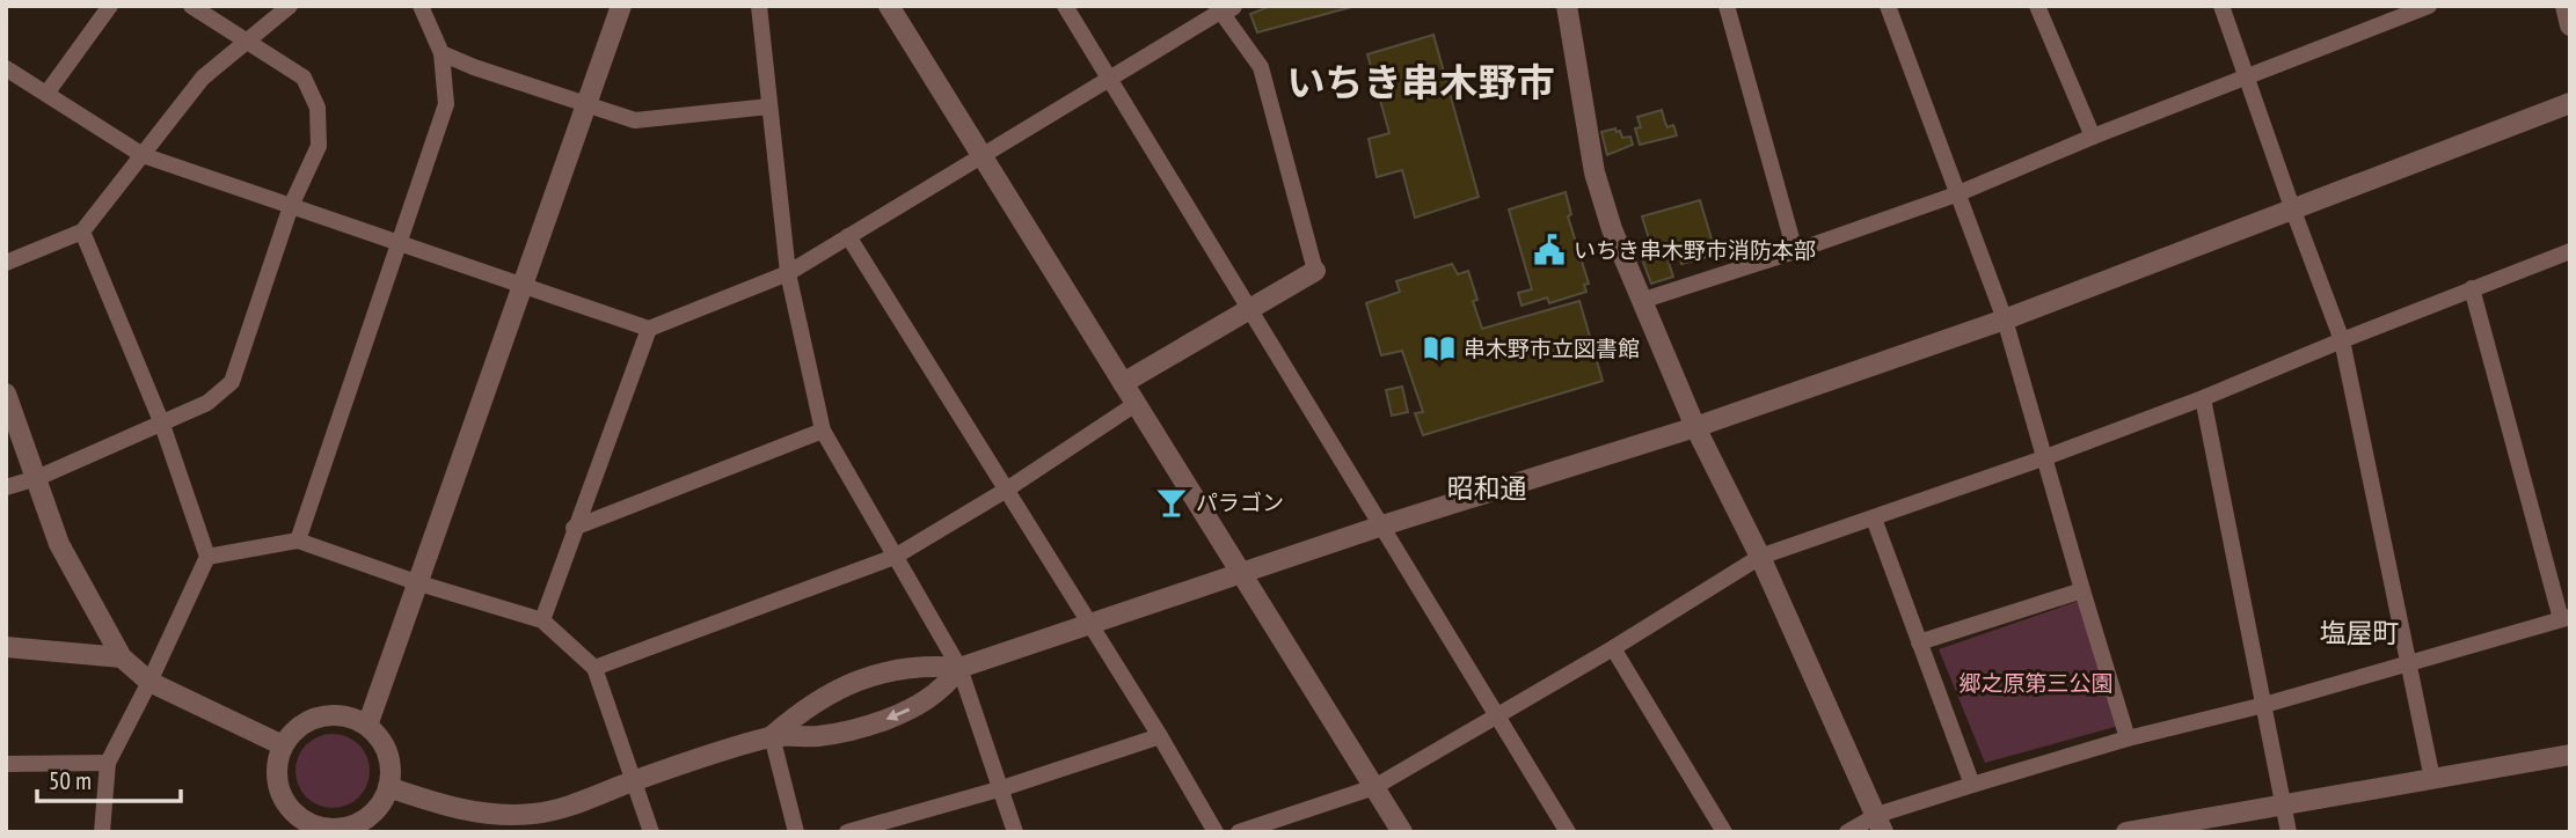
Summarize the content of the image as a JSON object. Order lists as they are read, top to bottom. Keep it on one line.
{"districts":["いちき串木野市","昭和通","塩屋町"],"parks":["郷之原第三公園"],"places":{"public building":["いちき串木野市消防本部"],"library":["串木野市立図書館"],"bar":["パラゴン"]},"scale_bar":"50 m"}
